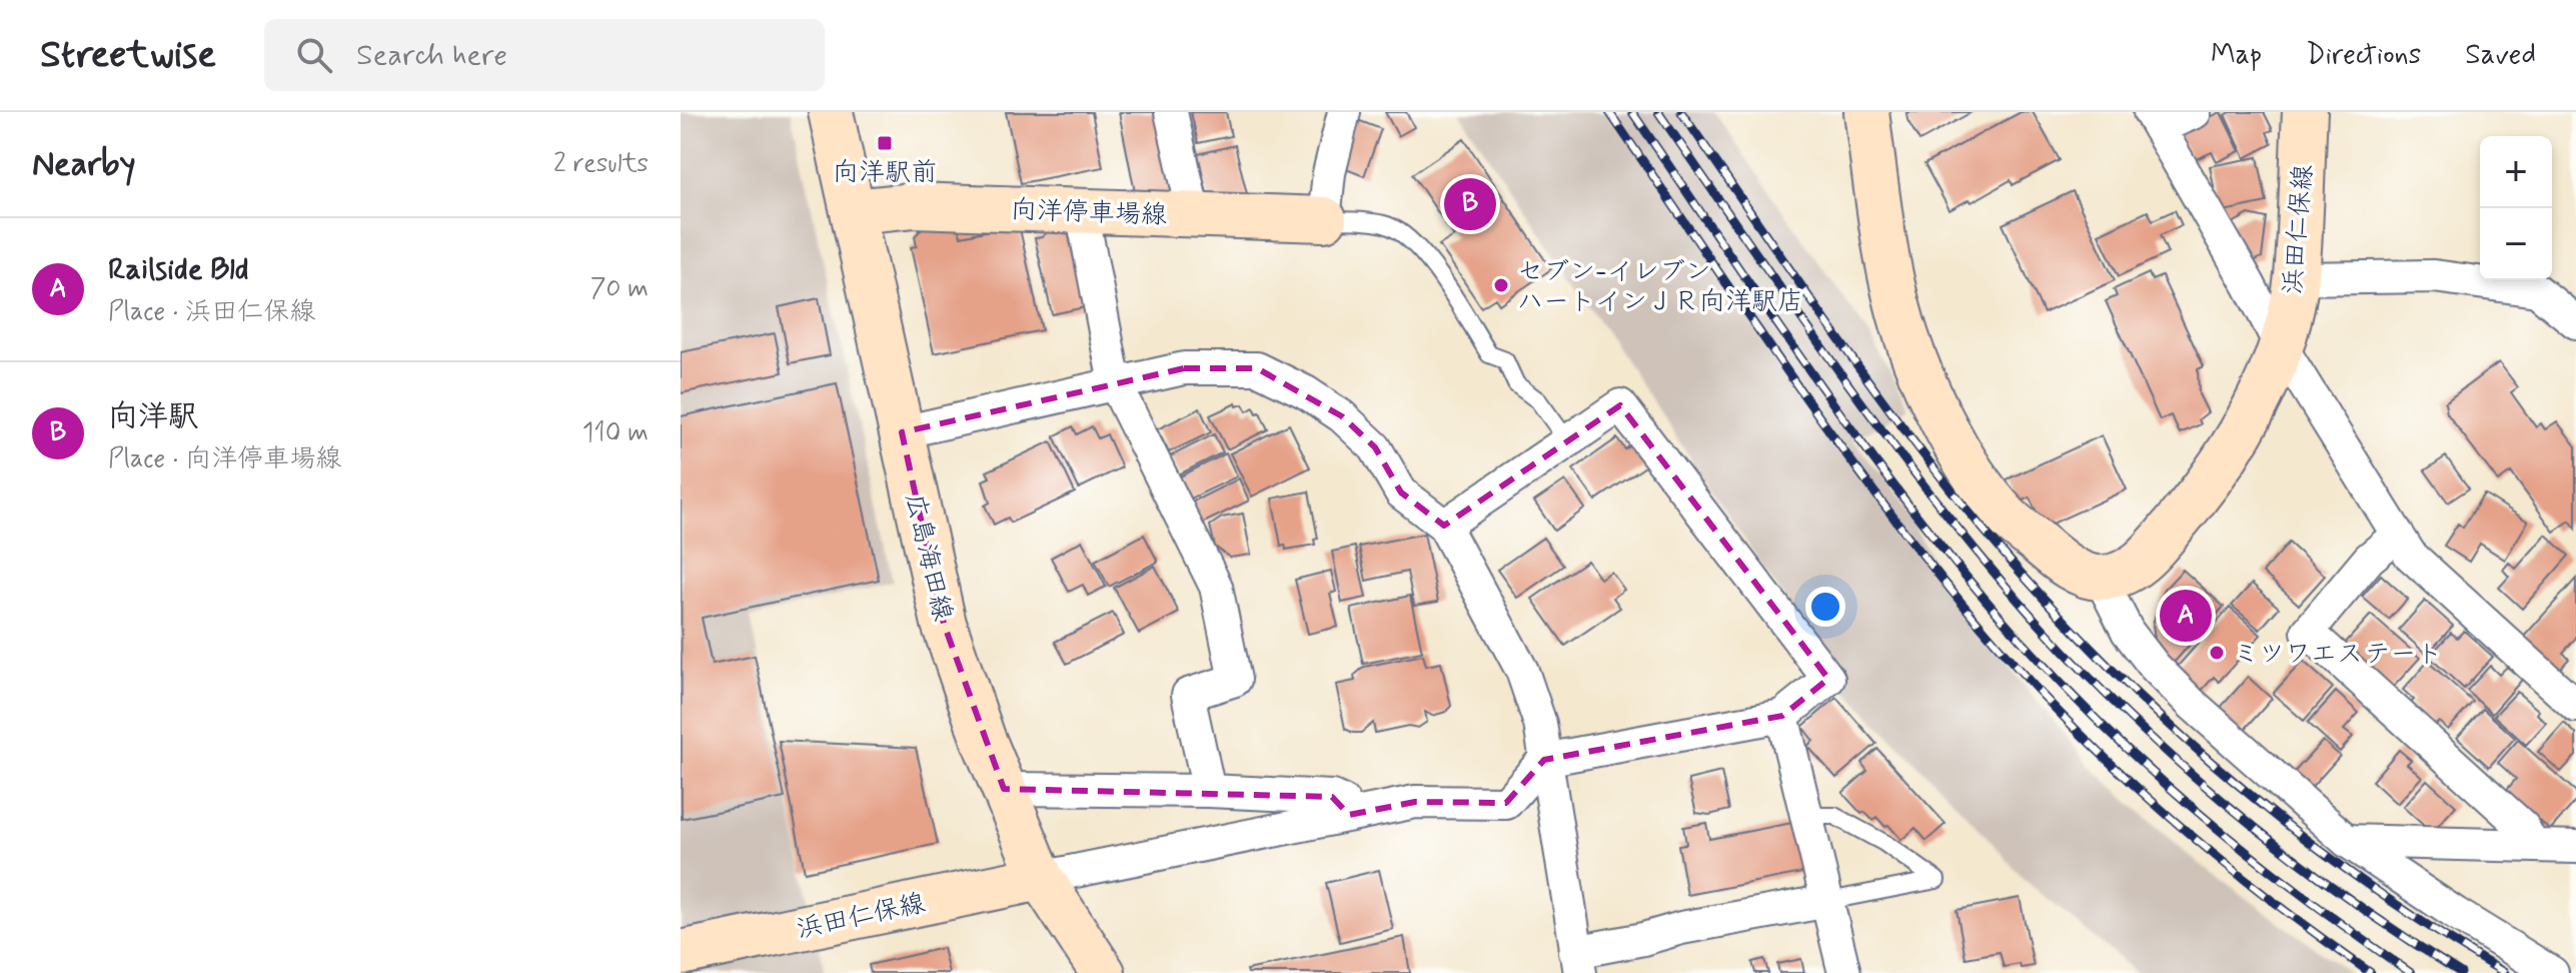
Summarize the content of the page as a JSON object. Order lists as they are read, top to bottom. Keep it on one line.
{"streets":{"main road":["向洋停車場線","浜田仁保線","広島海田線"]},"crossings":[["向洋停車場線","広島海田線"],["浜田仁保線","広島海田線"]],"places":{"transit":["向洋駅前"],"other":["セブン-イレブン ハートインＪＲ向洋駅店","ミツワエステート"]},"page":{"header":"Streetwise","search":"Search here","nav":["Map","Directions","Saved"],"heading":["Nearby","2 results"],"map_buttons":["+","−"],"pins":["B","A"],"list":[{"mark":"A","name":"Railside Bld","note":"Place · 浜田仁保線","value":"70 m"},{"mark":"B","name":"向洋駅","note":"Place · 向洋停車場線","value":"110 m"}]}}
